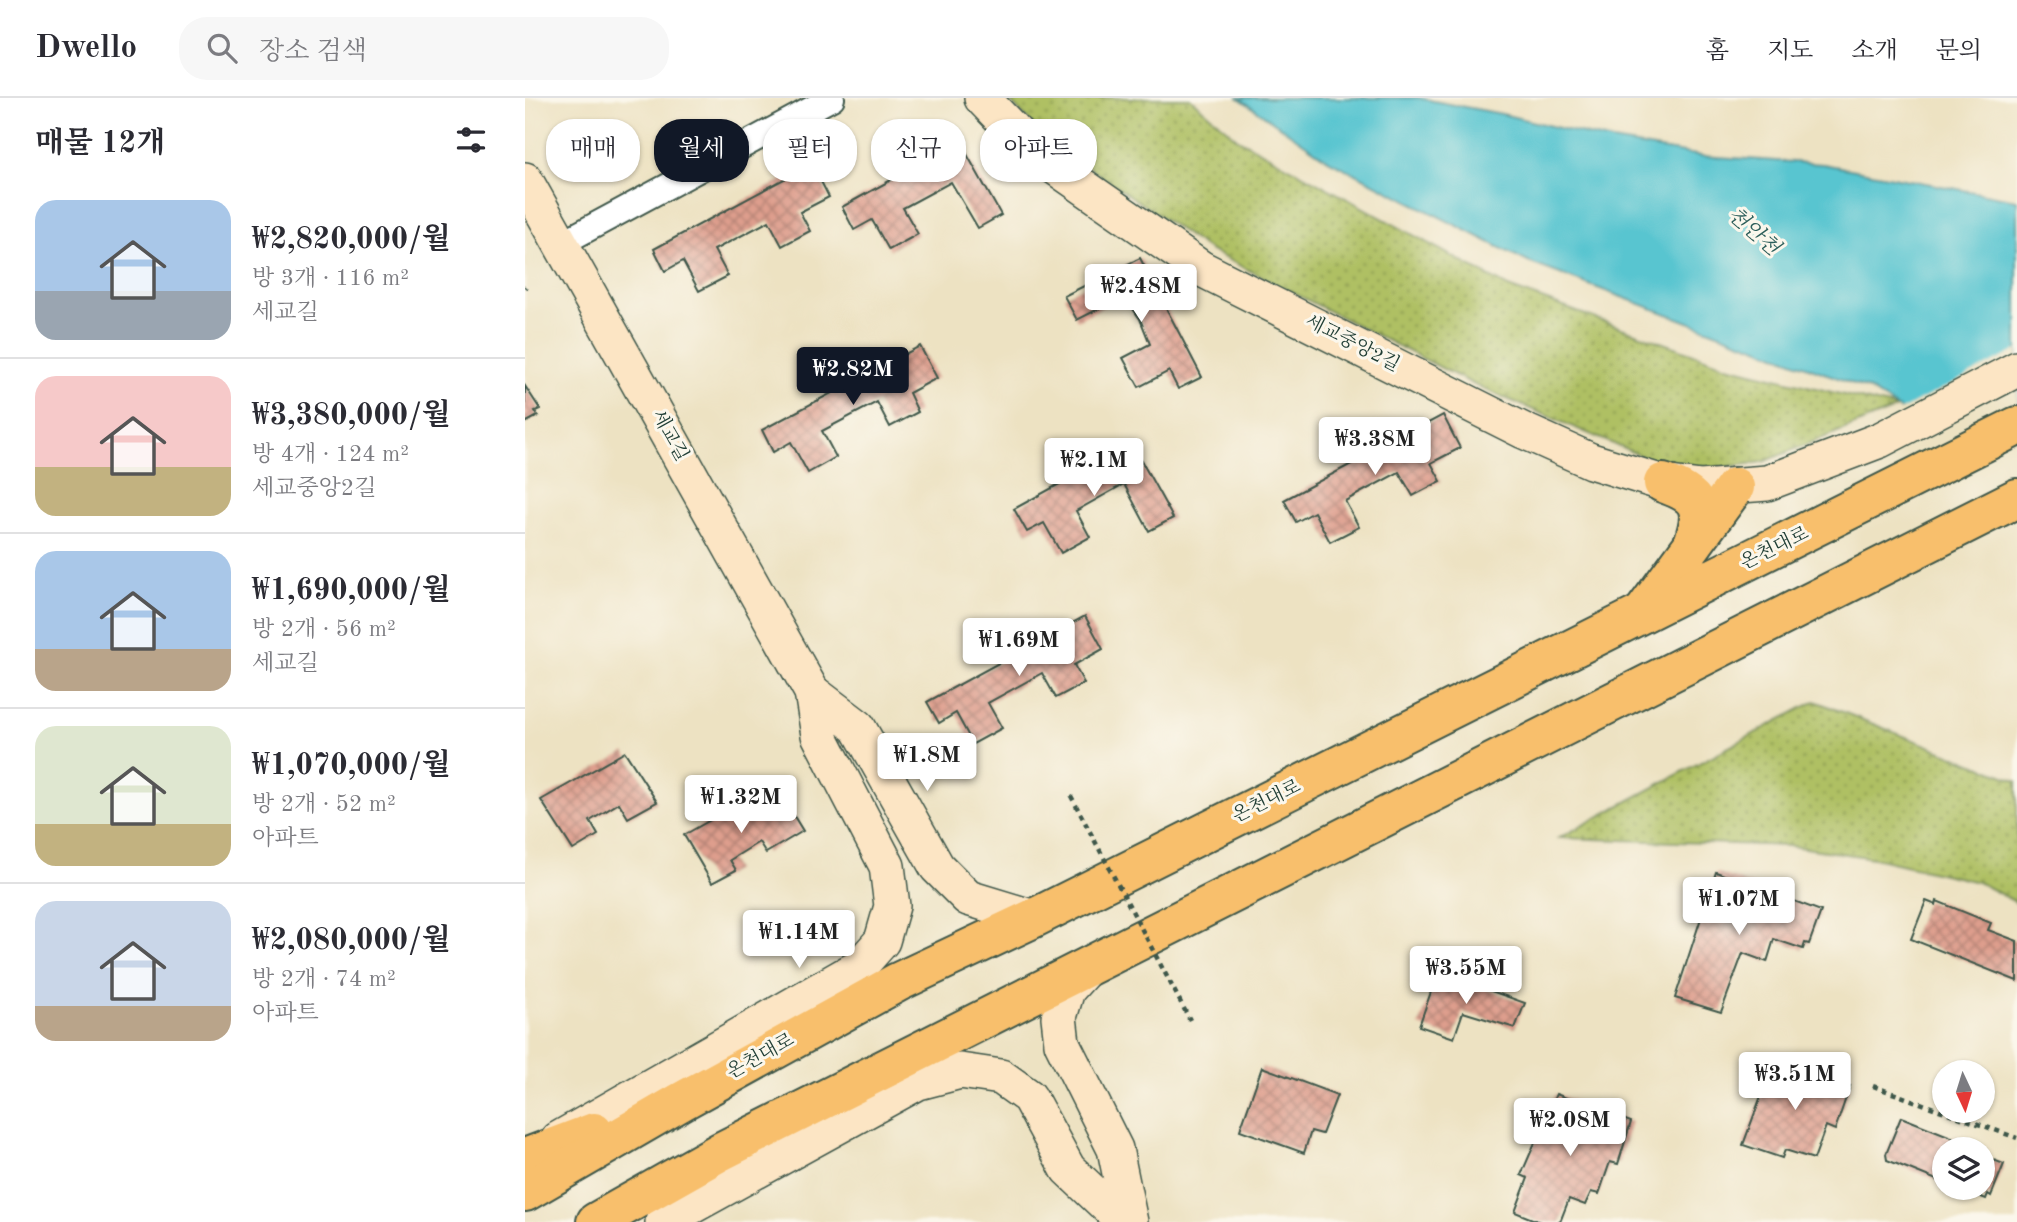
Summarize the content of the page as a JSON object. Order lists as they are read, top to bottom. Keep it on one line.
{"streets":{"highway":["온천대로"],"street":["세교중앙2길","세교길"]},"water":["천안천"],"north":"bottom","page":{"header":"Dwello","search":"장소 검색","nav":["홈","지도","소개","문의"],"heading":"매물 12개","chip":["매매","월세","필터","신규","아파트"],"list":[{"name":"₩2,820,000/월","note":"방 3개 · 116 m² · 세교길"},{"name":"₩3,380,000/월","note":"방 4개 · 124 m² · 세교중앙2길"},{"name":"₩1,690,000/월","note":"방 2개 · 56 m² · 세교길"},{"name":"₩1,070,000/월","note":"방 2개 · 52 m² · 아파트"},{"name":"₩2,080,000/월","note":"방 2개 · 74 m² · 아파트"}],"price":["₩2.48M","₩2.82M","₩3.38M","₩2.1M","₩1.69M","₩1.8M","₩1.32M","₩1.07M","₩1.14M","₩3.55M","₩3.51M","₩2.08M"]}}
